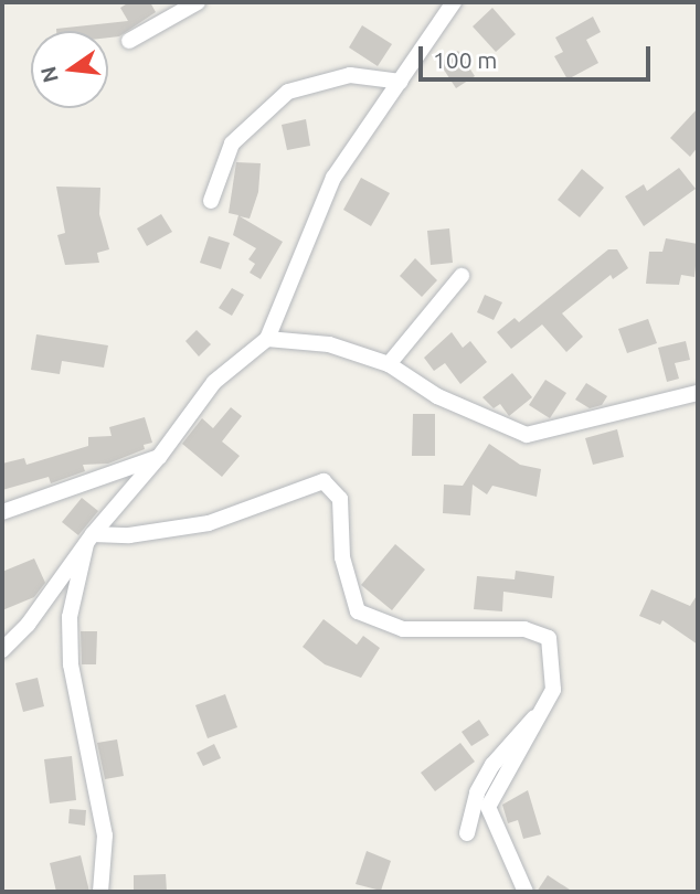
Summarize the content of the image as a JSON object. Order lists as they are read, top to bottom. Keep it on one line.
{"scale_bar":"100 m","north":"left"}
